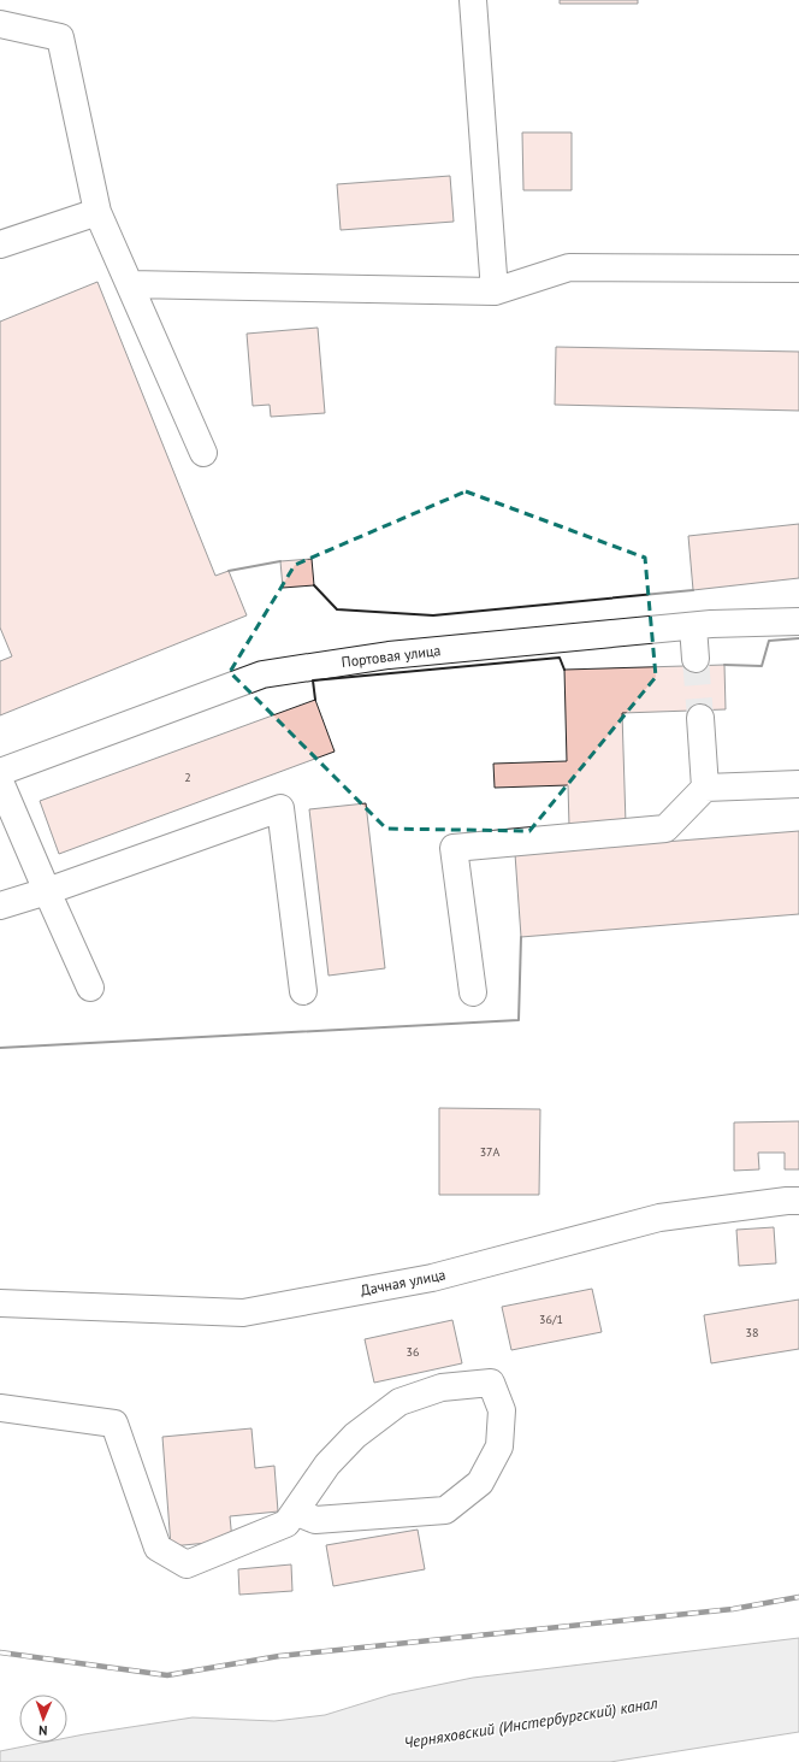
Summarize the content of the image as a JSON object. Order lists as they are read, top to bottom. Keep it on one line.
{"streets":{"street":["Портовая улица","Дачная улица"]},"water":["Черняховский (Инстербургский) канал"],"house_numbers":["2","37А","36/1","38","36"],"north":"bottom"}
